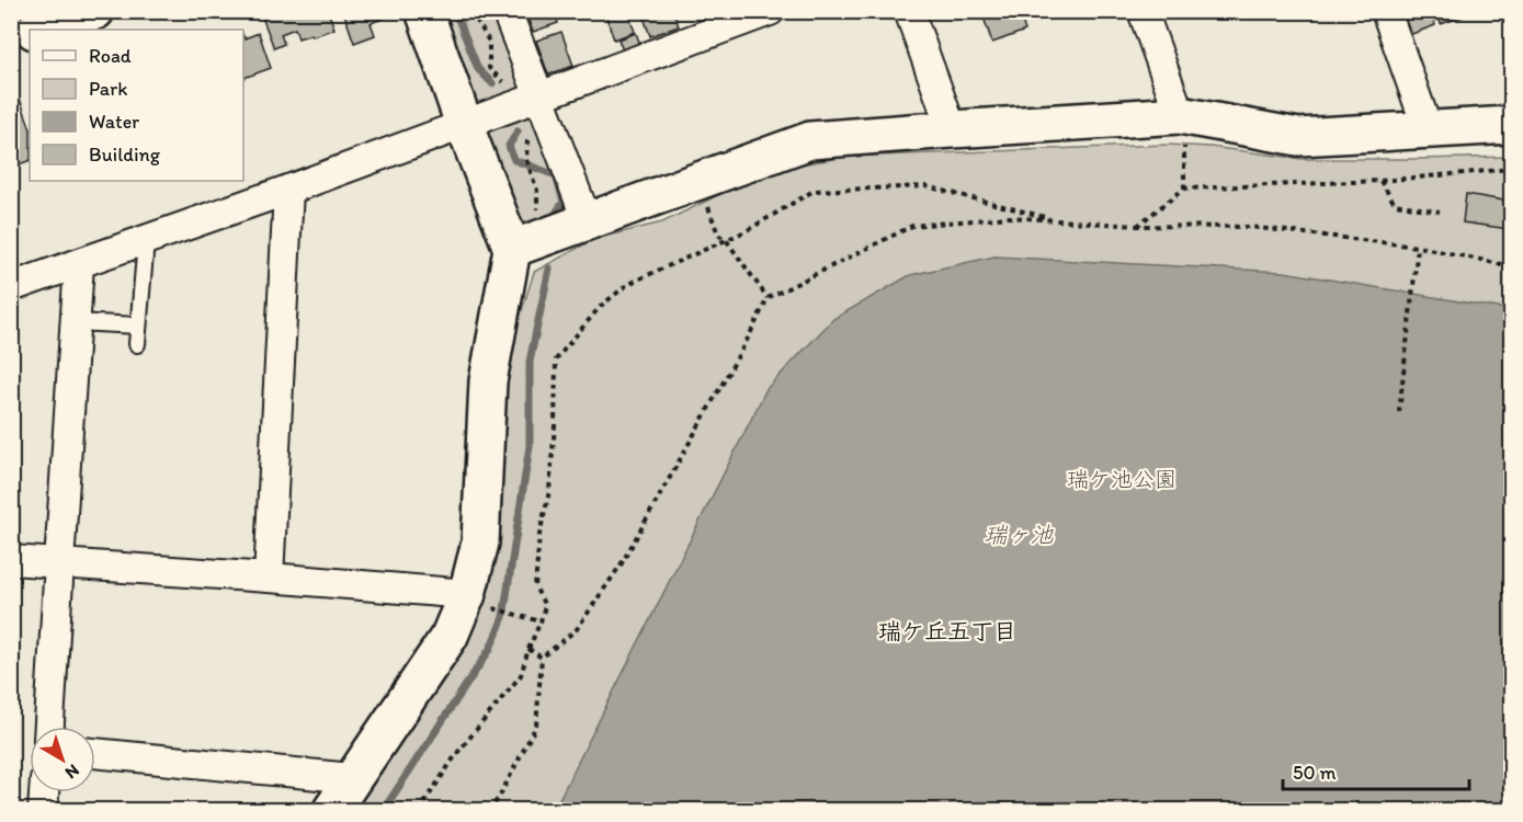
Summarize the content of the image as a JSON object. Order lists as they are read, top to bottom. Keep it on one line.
{"districts":["瑞ケ丘五丁目"],"water":["瑞ヶ池"],"parks":["瑞ケ池公園"],"legend":["Road","Park","Water","Building"],"scale_bar":"50 m","north":"bottom right"}
